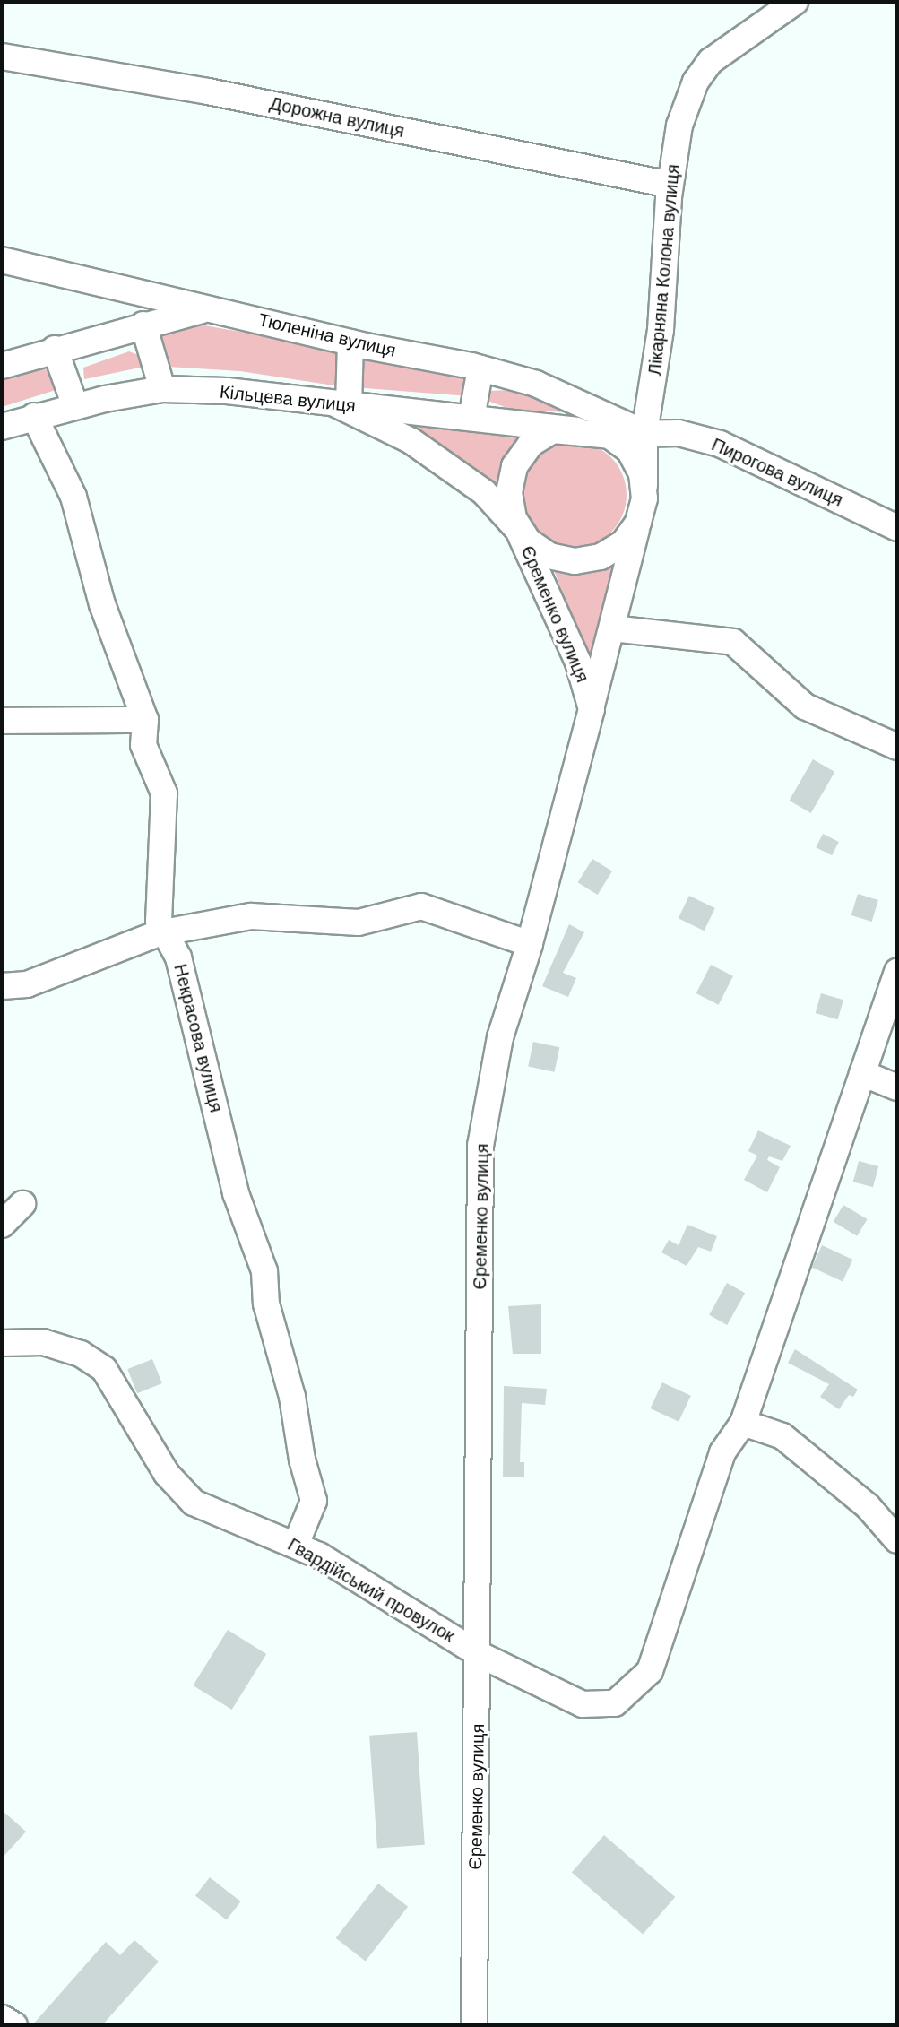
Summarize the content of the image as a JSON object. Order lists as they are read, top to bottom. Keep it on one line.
{"streets":{"street":["Дорожна вулиця","Лікарняна Колона вулиця","Тюленіна вулиця","Кільцева вулиця","Пирогова вулиця","Єременко вулиця","Некрасова вулиця","Гвардійський провулок"]},"crossings":[["Дорожна вулиця","Лікарняна Колона вулиця"],["Лікарняна Колона вулиця","Тюленіна вулиця"],["Лікарняна Колона вулиця","Кільцева вулиця"],["Лікарняна Колона вулиця","Пирогова вулиця"],["Лікарняна Колона вулиця","Єременко вулиця"],["Тюленіна вулиця","Пирогова вулиця"],["Кільцева вулиця","Пирогова вулиця"],["Кільцева вулиця","Єременко вулиця"],["Кільцева вулиця","Некрасова вулиця"],["Пирогова вулиця","Єременко вулиця"],["Єременко вулиця","Гвардійський провулок"],["Некрасова вулиця","Гвардійський провулок"]]}
